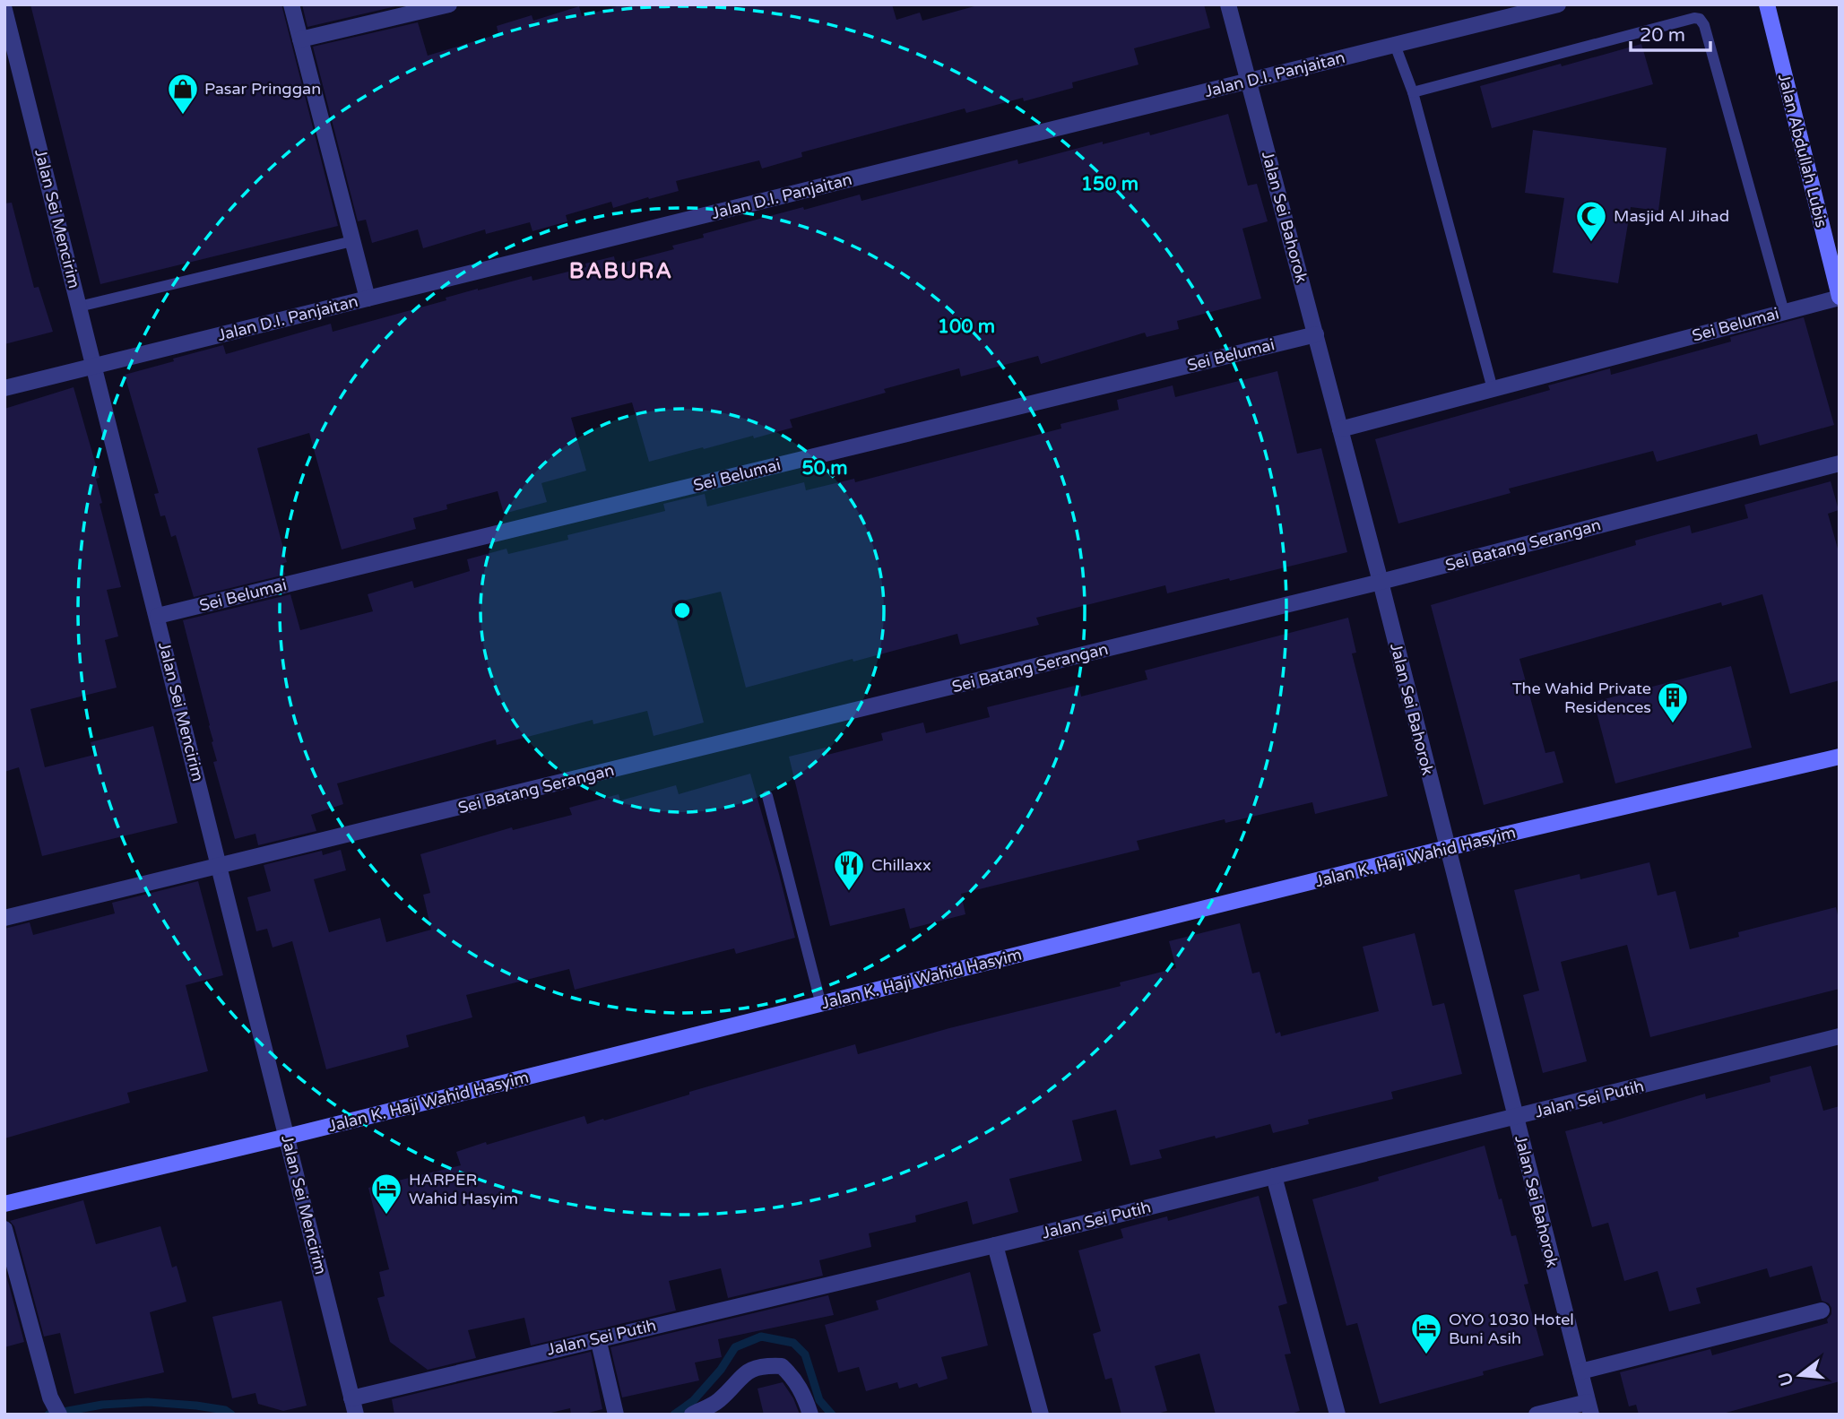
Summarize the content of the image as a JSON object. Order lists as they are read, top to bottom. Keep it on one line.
{"streets":{"street":["Jalan D.I. Panjaitan","Jalan Abdullah Lubis","Jalan Sei Bahorok","Jalan Sei Mencirim","Sei Belumai","Sei Batang Serangan","Jalan K. Haji Wahid Hasyim","Jalan Sei Putih"]},"crossings":[["Jalan D.I. Panjaitan","Jalan Sei Bahorok"],["Jalan D.I. Panjaitan","Jalan Sei Mencirim"],["Jalan Abdullah Lubis","Sei Belumai"],["Jalan Sei Bahorok","Sei Belumai"],["Jalan Sei Bahorok","Sei Batang Serangan"],["Jalan Sei Bahorok","Jalan K. Haji Wahid Hasyim"],["Jalan Sei Bahorok","Jalan Sei Putih"],["Jalan Sei Mencirim","Sei Belumai"],["Jalan Sei Mencirim","Sei Batang Serangan"],["Jalan Sei Mencirim","Jalan K. Haji Wahid Hasyim"],["Jalan Sei Mencirim","Jalan Sei Putih"]],"districts":["BABURA"],"places":{"shop":["Pasar Pringgan"],"mosque":["Masjid Al Jihad"],"building":["The Wahid Private Residences"],"restaurant":["Chillaxx"],"hotel":["HARPER Wahid Hasyim","OYO 1030 Hotel Buni Asih"]},"scale_bar":"20 m","north":"left","rings":["150 m","100 m","50 m"]}
